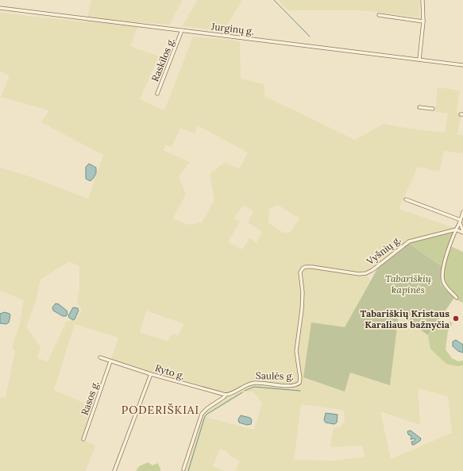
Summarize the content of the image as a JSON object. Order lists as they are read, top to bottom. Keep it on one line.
{"streets":{"street":["Jurginų g.","Raskilos g.","Vyšnių g.","Ryto g.","Saulės g.","Rasos g."]},"crossings":[["Jurginų g.","Raskilos g."],["Vyšnių g.","Saulės g."],["Ryto g.","Saulės g."],["Ryto g.","Rasos g."]],"districts":["PODERIŠKIAI"],"parks":["Tabariškių kapinės"],"places":["Tabariškių Kristaus Karaliaus bažnyčia"]}
